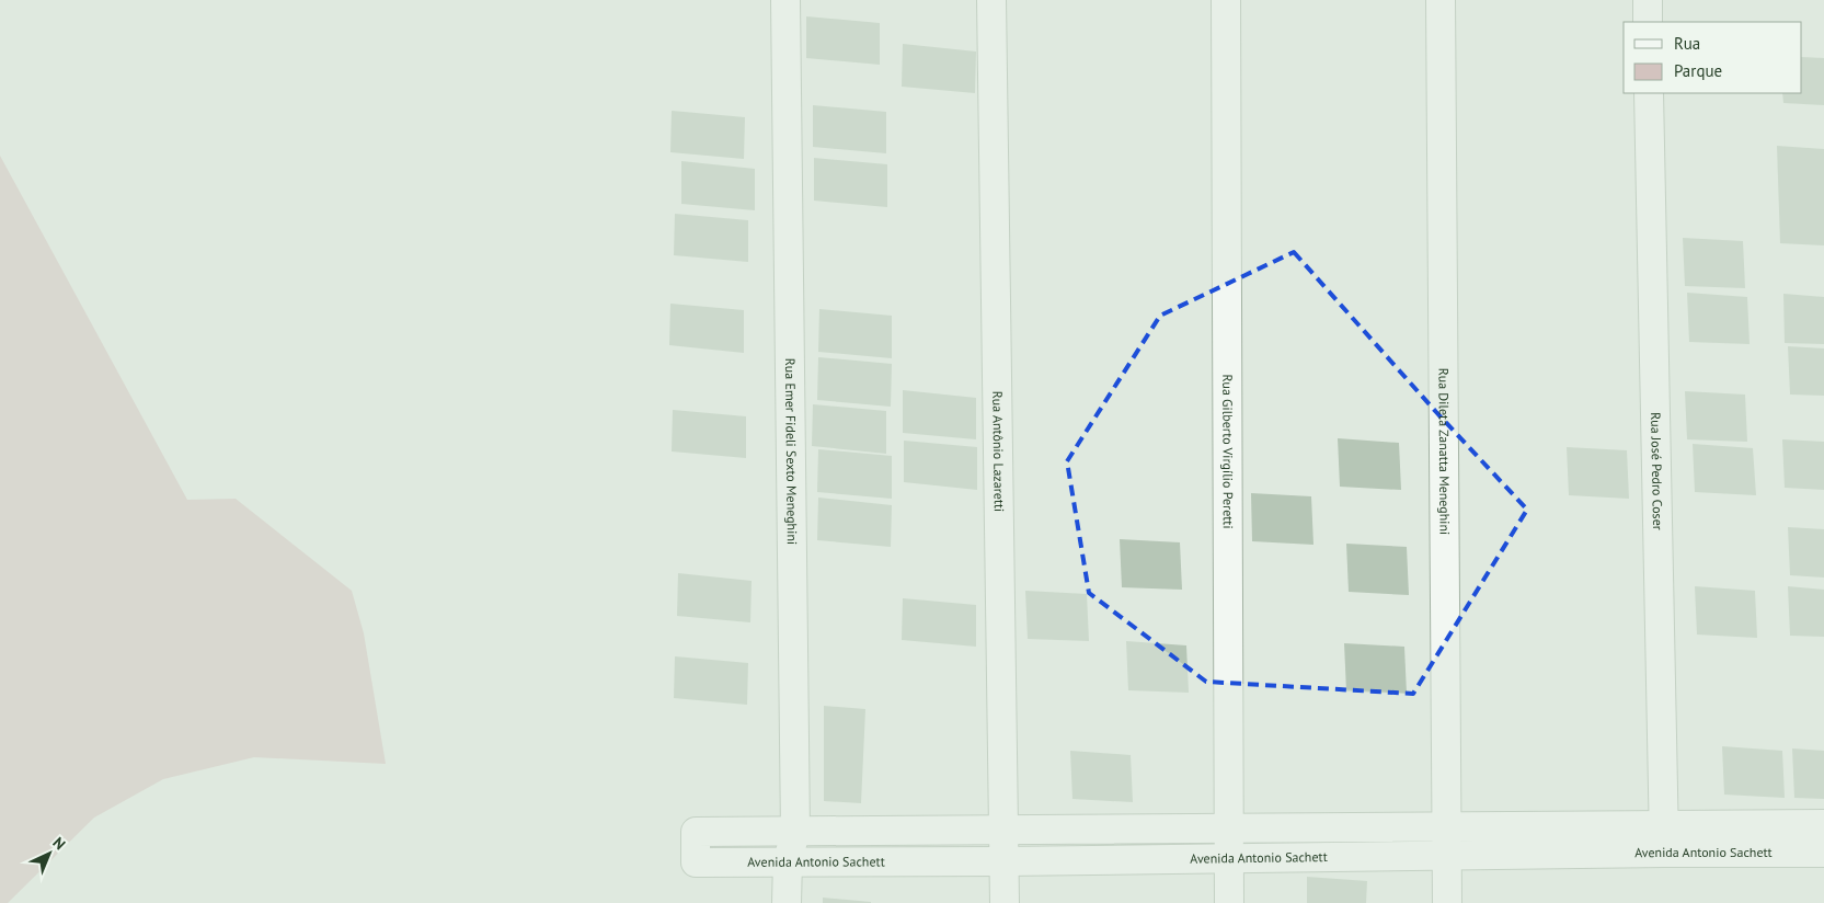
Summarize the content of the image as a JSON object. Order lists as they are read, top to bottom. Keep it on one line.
{"streets":{"street":["Rua Emer Fideli Sexto Meneghini","Rua Antônio Lazaretti","Rua Gilberto Virgílio Peretti","Rua Dileta Zanatta Meneghini","Rua José Pedro Coser","Avenida Antonio Sachett"]},"crossings":[["Rua Emer Fideli Sexto Meneghini","Avenida Antonio Sachett"],["Rua Antônio Lazaretti","Avenida Antonio Sachett"],["Rua Gilberto Virgílio Peretti","Avenida Antonio Sachett"],["Rua Dileta Zanatta Meneghini","Avenida Antonio Sachett"],["Rua José Pedro Coser","Avenida Antonio Sachett"]],"legend":["Rua","Parque"],"north":"top right"}
